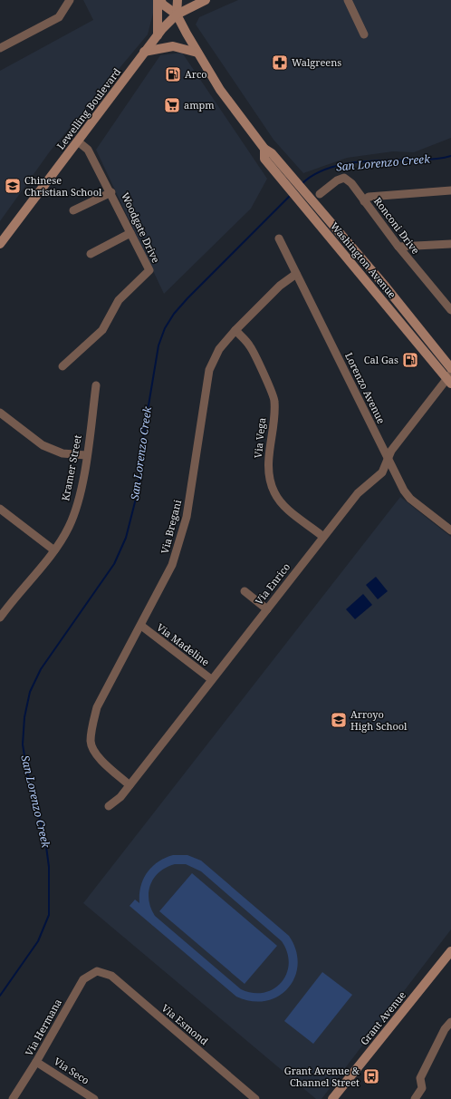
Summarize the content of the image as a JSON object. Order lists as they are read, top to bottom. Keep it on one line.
{"streets":{"main road":["Lewelling Boulevard","Washington Avenue","Grant Avenue"],"street":["Ronconi Drive","Woodgate Drive","Lorenzo Avenue","Via Vega","Kramer Street","Via Bregani","Via Enrico","Via Madeline","Via Esmond","Via Hermana","Via Seco"]},"crossings":[["Lewelling Boulevard","Woodgate Drive"],["Lewelling Boulevard","Washington Avenue"],["Washington Avenue","Via Enrico"],["Lorenzo Avenue","Via Bregani"],["Lorenzo Avenue","Via Enrico"],["Via Vega","Via Bregani"],["Via Vega","Via Enrico"],["Via Bregani","Via Enrico"],["Via Bregani","Via Madeline"],["Via Enrico","Via Madeline"],["Via Esmond","Via Hermana"],["Via Hermana","Via Seco"]],"water":["San Lorenzo Creek"],"places":{"pharmacy":["Walgreens"],"fuel station":["Arco","Cal Gas"],"supermarket":["ampm"],"school or university":["Chinese Christian School","Arroyo High School"],"bus stop":["Grant Avenue & Channel Street"]}}
